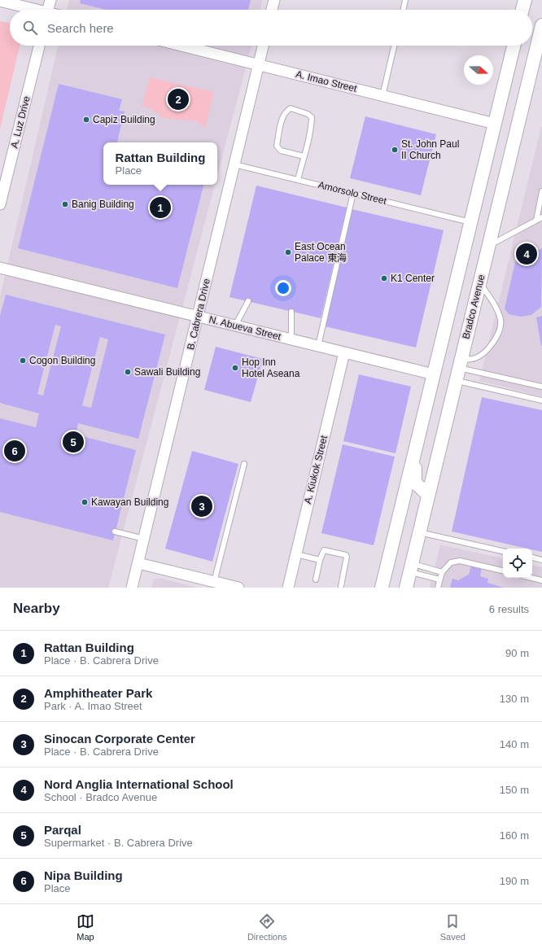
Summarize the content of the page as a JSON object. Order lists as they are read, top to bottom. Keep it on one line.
{"streets":{"street":["A. Imao Street","A. Luz Drive","Bradco Avenue","B. Cabrera Drive","N. Abueva Street","A. Kiukok Street"],"lane":["Amorsolo Street"]},"crossings":[["A. Imao Street","B. Cabrera Drive"],["Amorsolo Street","B. Cabrera Drive"],["B. Cabrera Drive","N. Abueva Street"],["N. Abueva Street","A. Kiukok Street"]],"places":["Capiz Building","St. John Paul II Church","Banig Building","East Ocean Palace 東海","K1 Center","Cogon Building","Hop Inn Hotel Aseana","Sawali Building","Kawayan Building"],"north":"right","page":{"search":"Search here","pins":["2","1","4","5","6","3"],"popup":["Rattan Building","Place"],"heading":["Nearby","6 results"],"list":[{"mark":"1","name":"Rattan Building","note":"Place · B. Cabrera Drive","value":"90 m"},{"mark":"2","name":"Amphitheater Park","note":"Park · A. Imao Street","value":"130 m"},{"mark":"3","name":"Sinocan Corporate Center","note":"Place · B. Cabrera Drive","value":"140 m"},{"mark":"4","name":"Nord Anglia International School","note":"School · Bradco Avenue","value":"150 m"},{"mark":"5","name":"Parqal","note":"Supermarket · B. Cabrera Drive","value":"160 m"},{"mark":"6","name":"Nipa Building","note":"Place","value":"190 m"}],"nav":["Map","Directions","Saved"]}}
